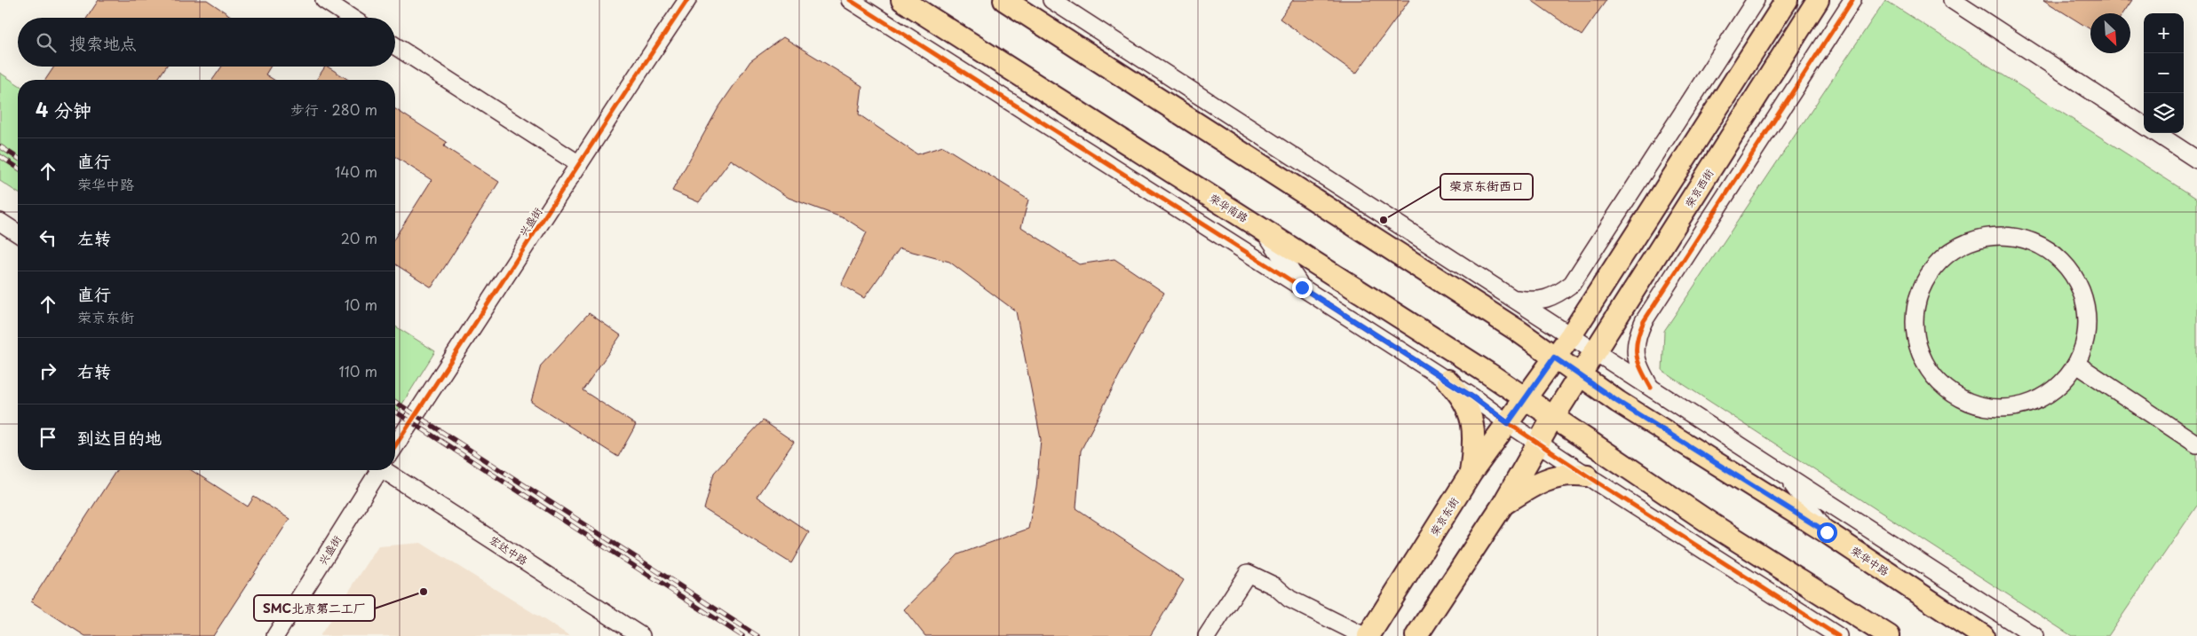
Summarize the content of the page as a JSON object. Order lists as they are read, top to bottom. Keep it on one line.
{"streets":{"main road":["荣京西街","荣华南路","荣京东街","荣华中路"],"street":["兴盛街","宏达中路"]},"crossings":[["荣京西街","荣华南路"],["荣京西街","荣华中路"],["荣华南路","荣京东街"],["荣京东街","荣华中路"]],"places":["荣京东街西口","SMC北京第二工厂"],"north":"bottom right","page":{"map_buttons":["+","−"],"search":"搜索地点","heading":["4 分钟","步行 · 280 m"],"list":[["直行","荣华中路","140 m"],["左转","20 m"],["直行","荣京东街","10 m"],["右转","110 m"],"到达目的地"]}}
